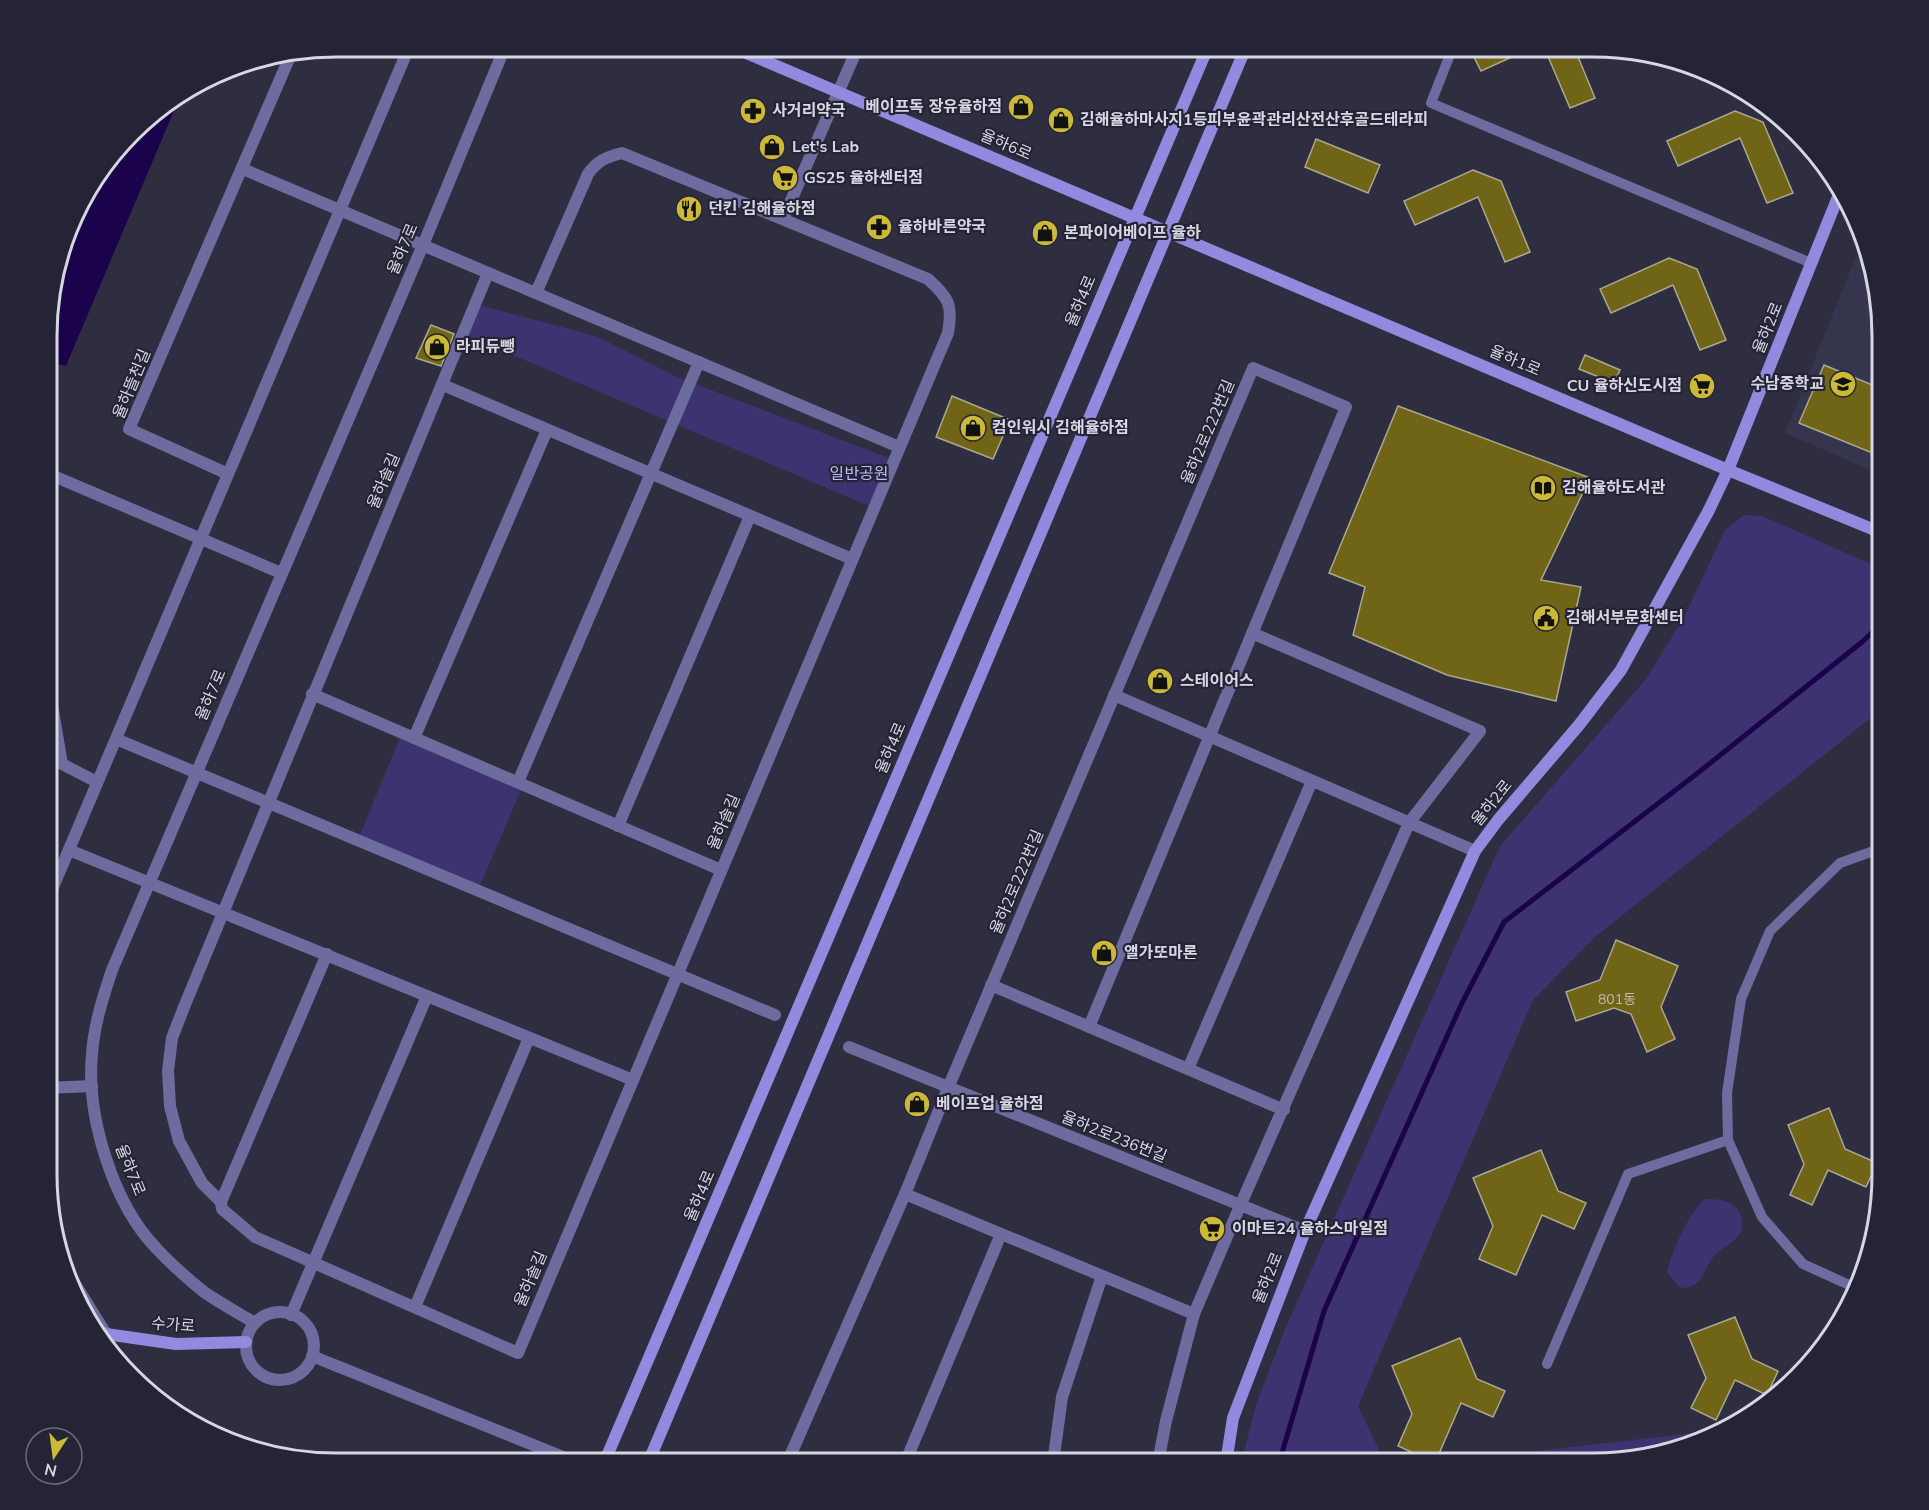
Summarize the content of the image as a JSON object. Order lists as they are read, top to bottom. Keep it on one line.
{"streets":{"main road":["율하6로","율하4로","율하2로","율하1로","수가로"],"street":["율하7로","율하뜰천길","율하2로222번길","율하솔길","율하2로236번길"]},"crossings":[["율하6로","율하4로"],["율하6로","율하1로"],["율하7로","수가로"],["율하4로","율하1로"],["율하2로","율하1로"],["율하2로","율하2로236번길"],["율하2로222번길","율하2로236번길"]],"parks":["일반공원"],"places":{"shop":["베이프독 장유율하점","김해율하마사지1등피부윤곽관리산전산후골드테라피","Let's Lab","본파이어베이프 율하","라피듀뺑","컴인워시 김해율하점","스테이어스","앨가또마론","베이프업 율하점"],"pharmacy":["사거리약국","율하바른약국"],"supermarket":["GS25 율하센터점","CU 율하신도시점","이마트24 율하스마일점"],"restaurant":["던킨 김해율하점"],"school or university":["수남중학교"],"library":["김해율하도서관"],"public building":["김해서부문화센터"]},"house_numbers":["801동"],"north":"bottom"}
